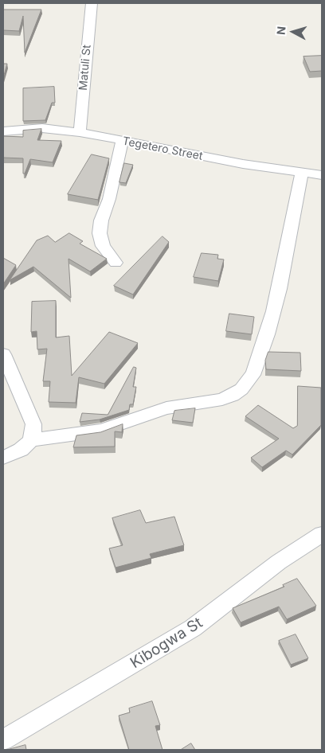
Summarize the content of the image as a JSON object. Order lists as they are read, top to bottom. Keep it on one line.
{"streets":{"street":["Matuli St","Tegetero Street","Kibogwa St"]},"crossings":[["Matuli St","Tegetero Street"]],"north":"left"}
